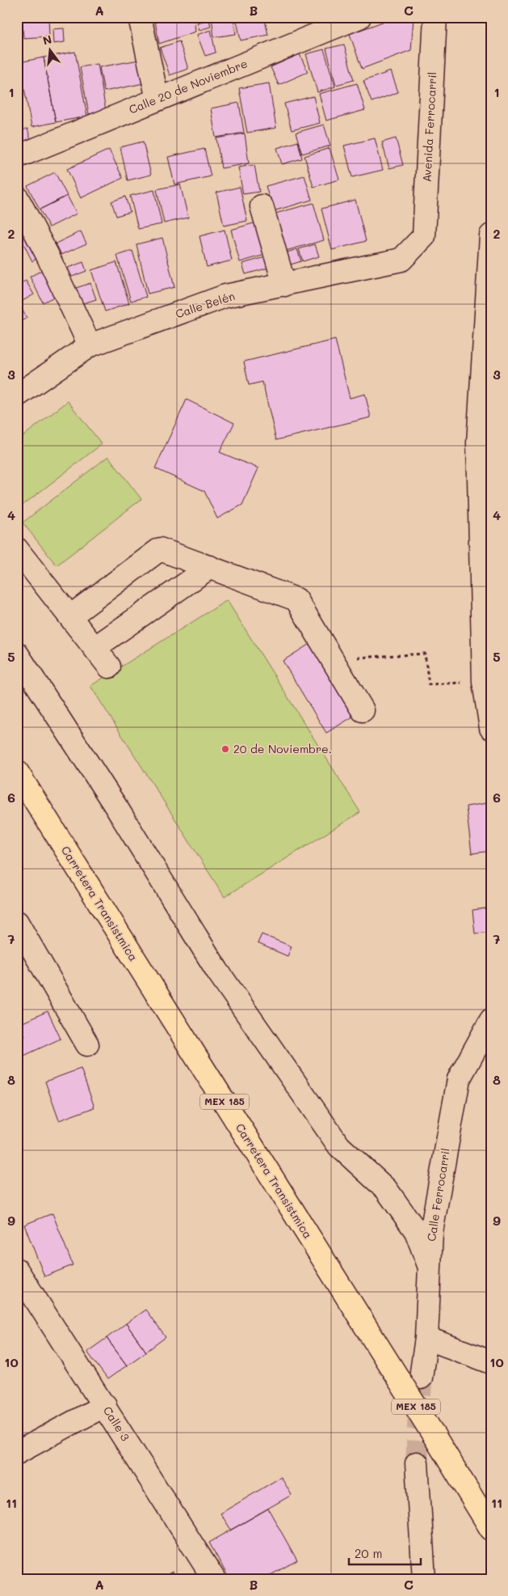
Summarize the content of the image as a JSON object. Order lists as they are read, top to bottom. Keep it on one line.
{"streets":{"main road":["Carretera Transistmica","MEX 185"],"street":["Calle 20 de Noviembre","Avenida Ferrocarril","Calle Belén","Calle Ferrocarril","Calle 3"]},"crossings":[["Avenida Ferrocarril","Calle Belén"]],"places":["20 de Noviembre."],"scale_bar":"20 m","north":"top","grid":{"columns":["A","B","C"],"rows":["1","2","3","4","5","6","7","8","9","10","11"]}}
